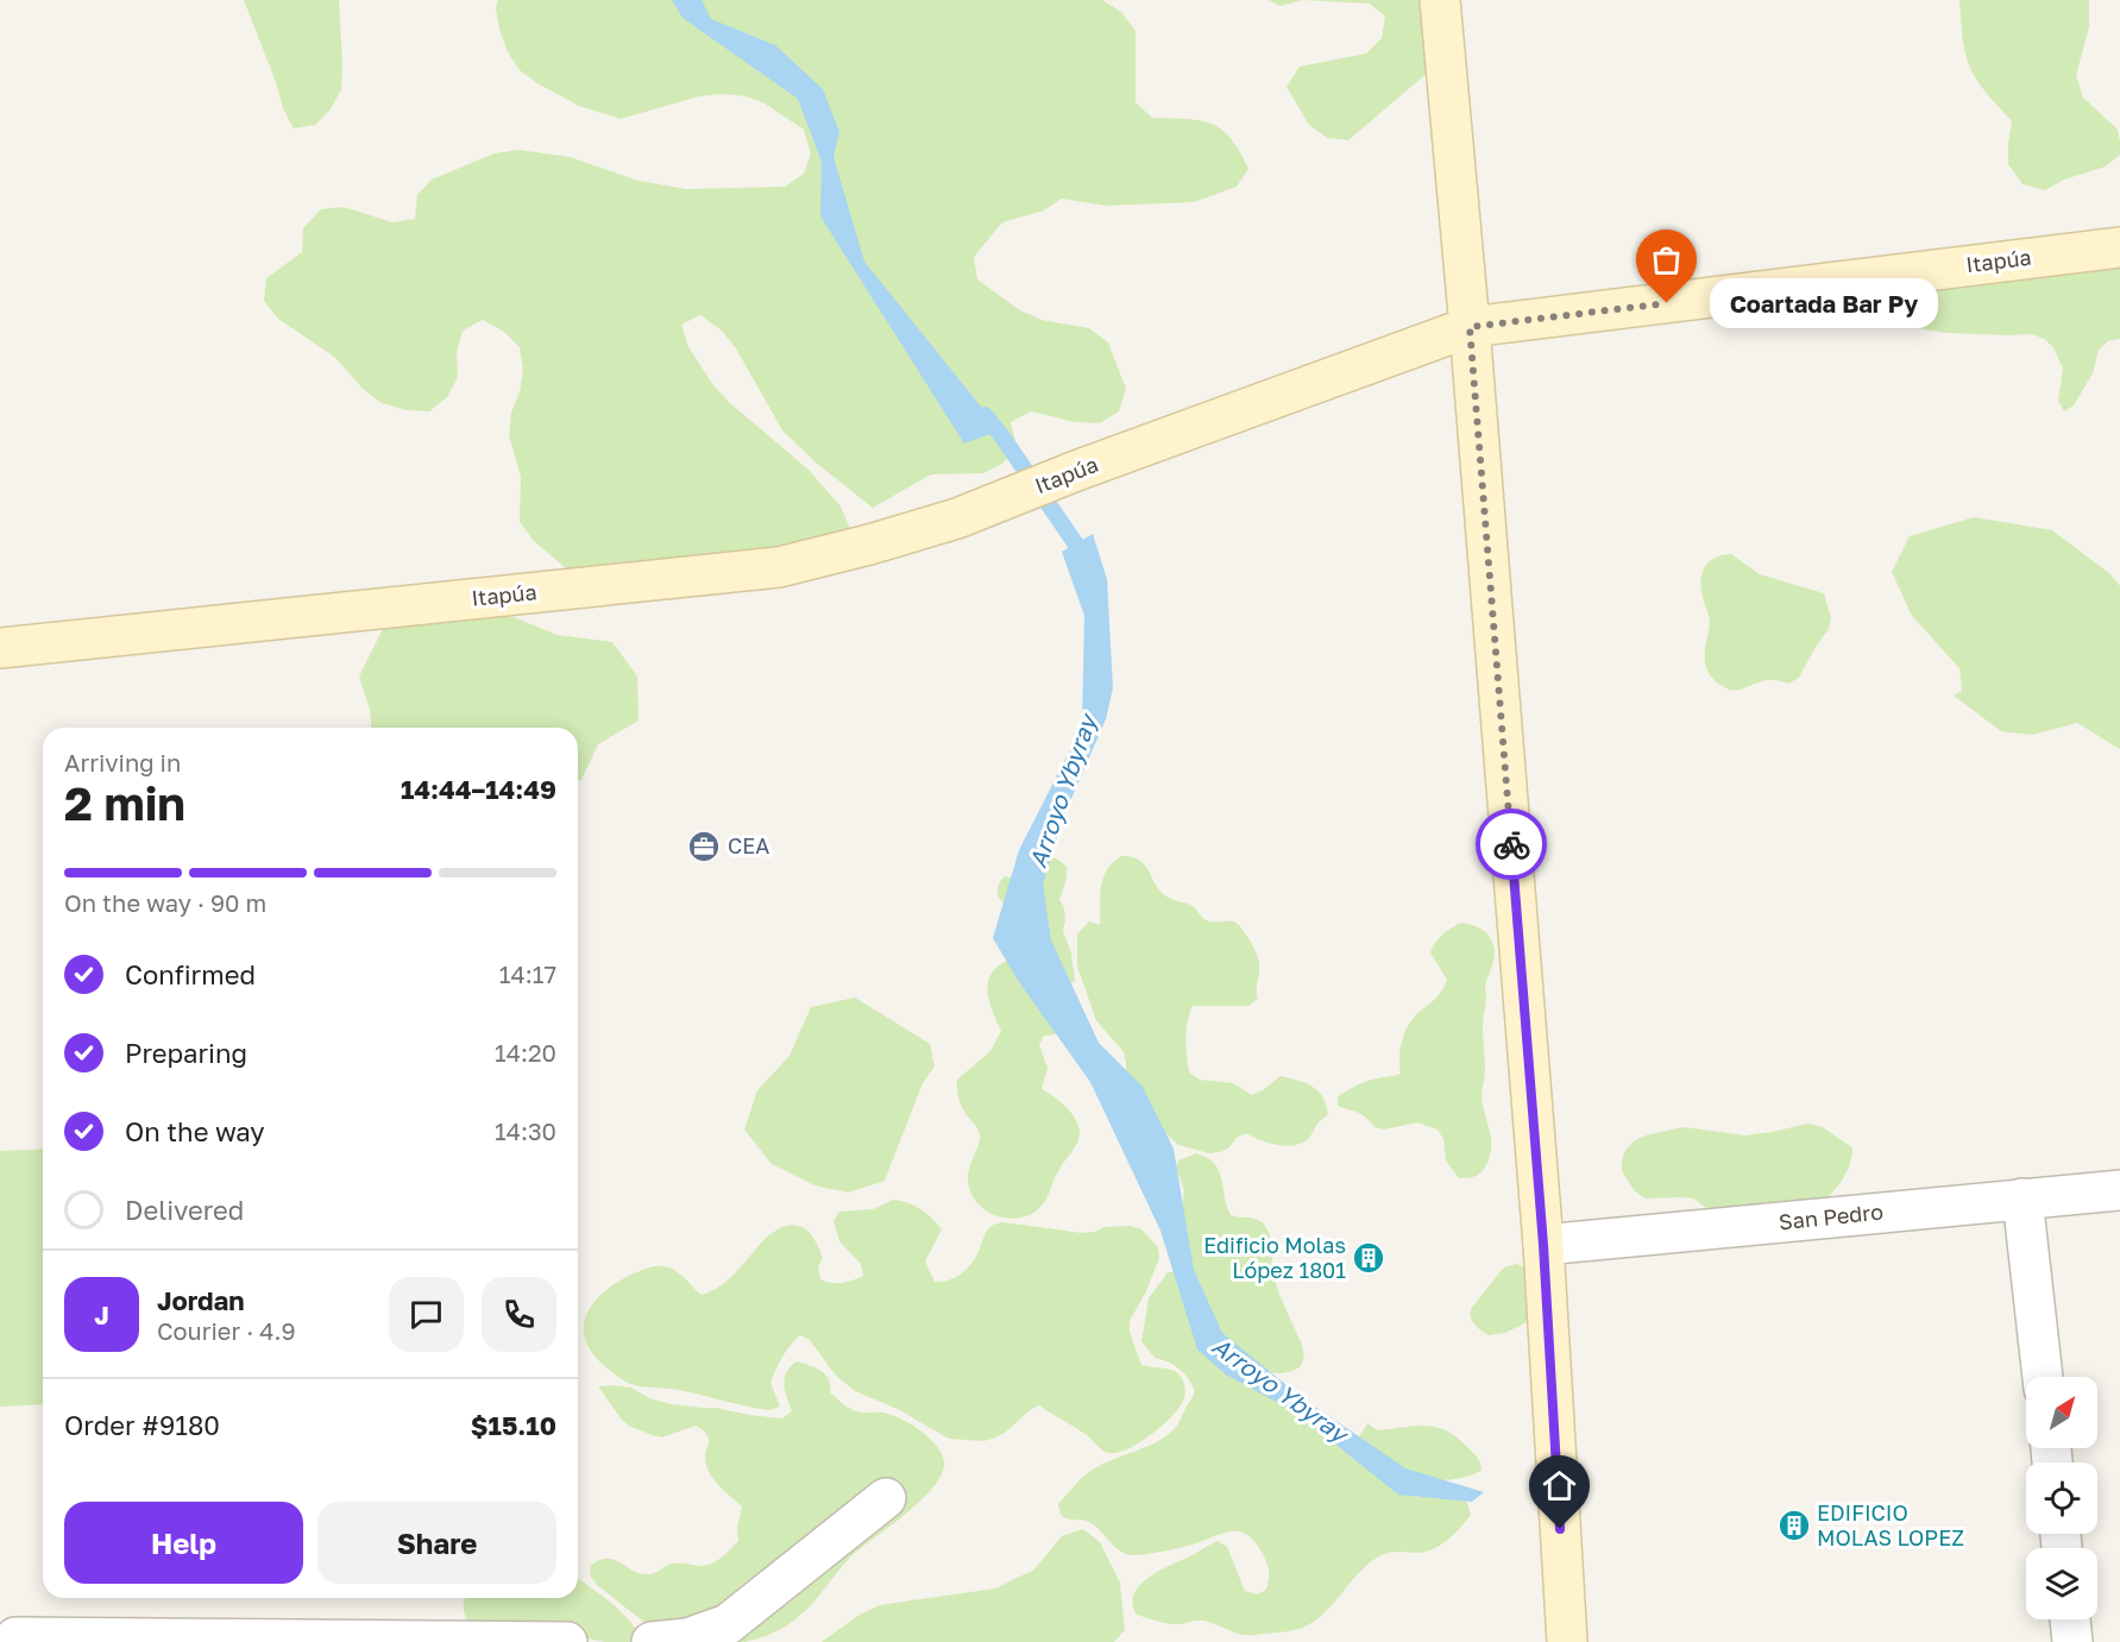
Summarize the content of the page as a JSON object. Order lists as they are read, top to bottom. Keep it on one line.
{"streets":{"street":["Itapúa","San Pedro"]},"water":["Arroyo Ybyray"],"places":{"other":["Coartada Bar Py"],"office":["CEA"],"building":["Edificio Molas López 1801","EDIFICIO MOLAS LOPEZ"]},"north":"top right","page":{"bubble":"Coartada Bar Py","heading":["2 min","Arriving in","14:44–14:49"],"panel":["Jordan","Courier · 4.9","Order #9180","$15.10"],"bar":"On the way · 90 m","list":[["Confirmed","14:17"],["Preparing","14:20"],["On the way","14:30"],"Delivered"],"round":"J","buttons":["Help","Share"]}}
